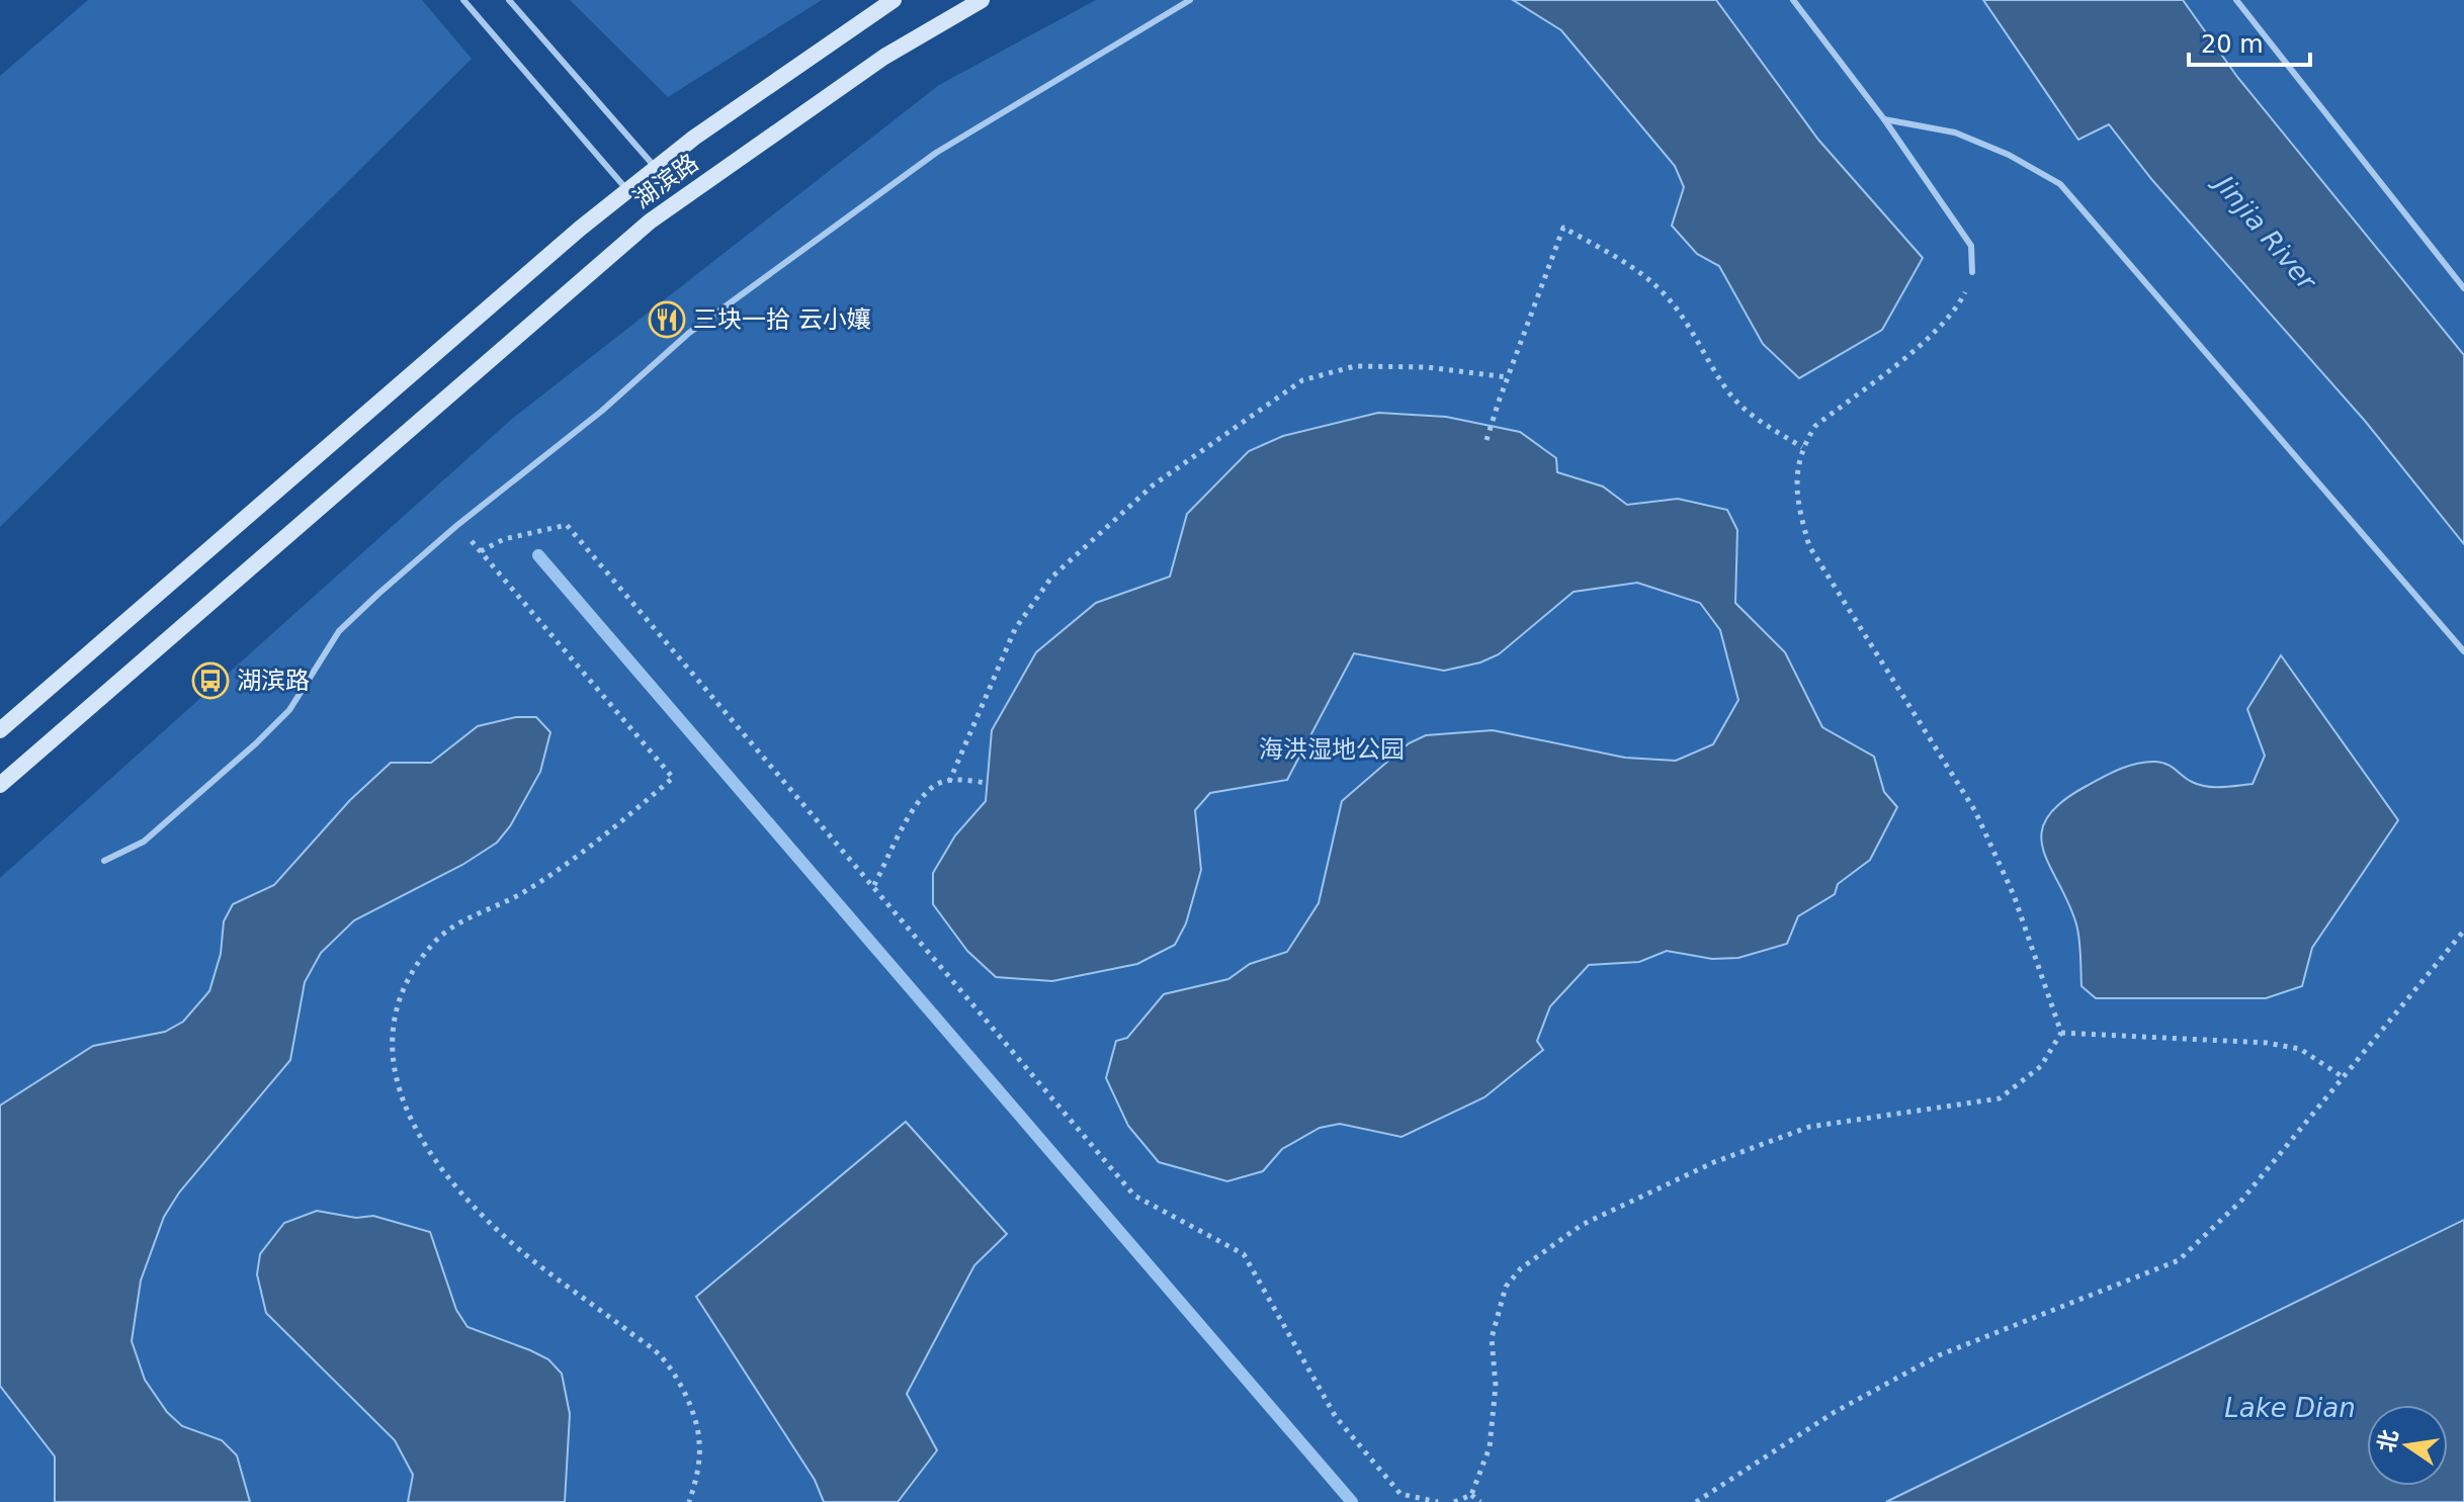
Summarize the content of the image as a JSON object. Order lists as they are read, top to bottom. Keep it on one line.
{"streets":{"main road":["湖滨路"]},"water":["Jinjia River","Lake Dian"],"parks":["海洪湿地公园"],"places":{"restaurant":["三块一拾 云小孃"],"bus stop":["湖滨路"]},"scale_bar":"20 m","north":"left"}
